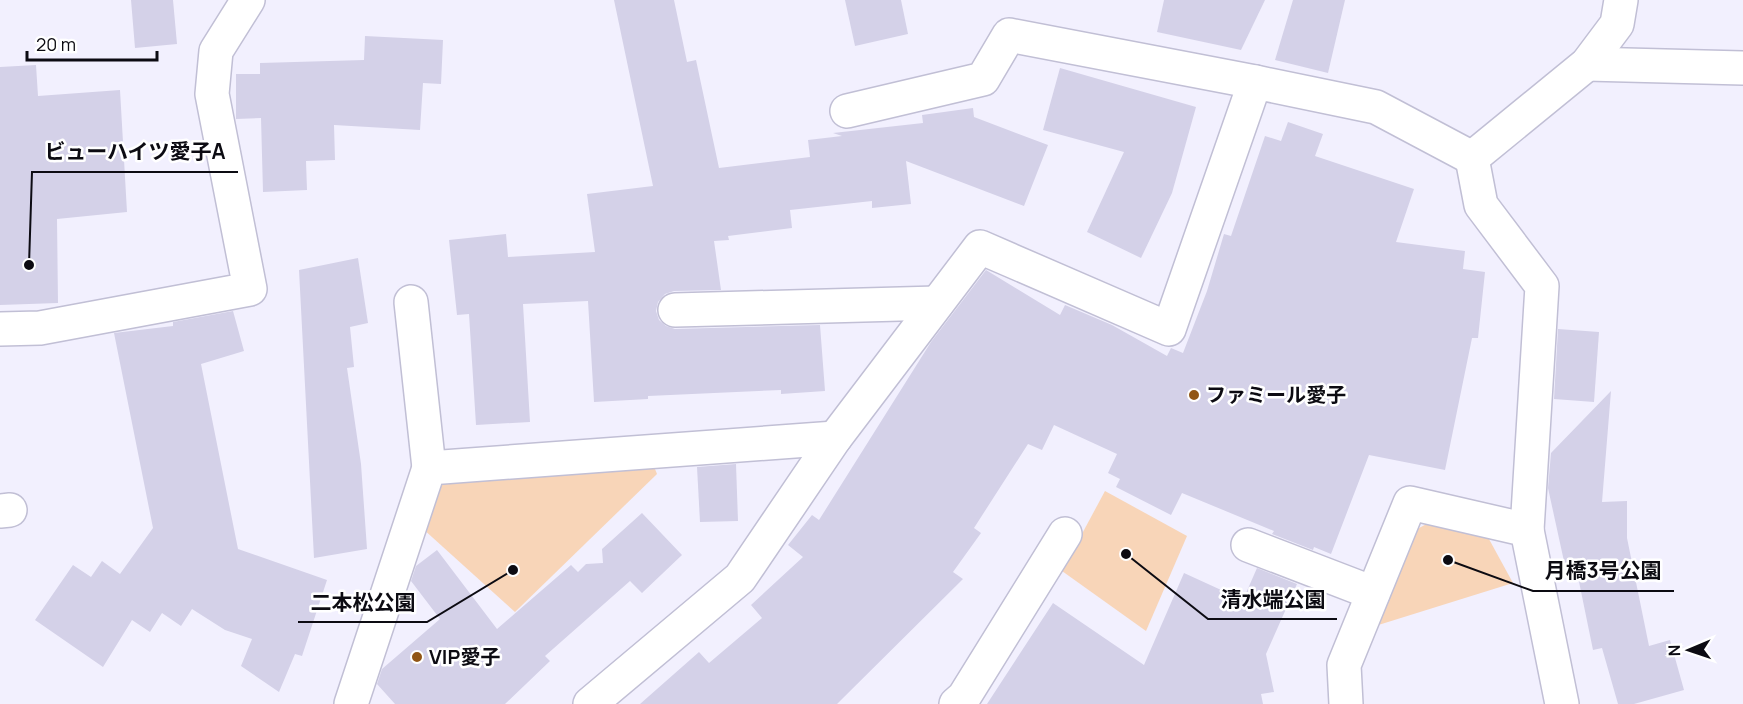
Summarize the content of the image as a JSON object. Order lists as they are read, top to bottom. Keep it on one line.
{"places":["ビューハイツ愛子A","ファミール愛子","清水端公園","月橋3号公園","二本松公園","VIP愛子"],"scale_bar":"20 m","north":"left"}
